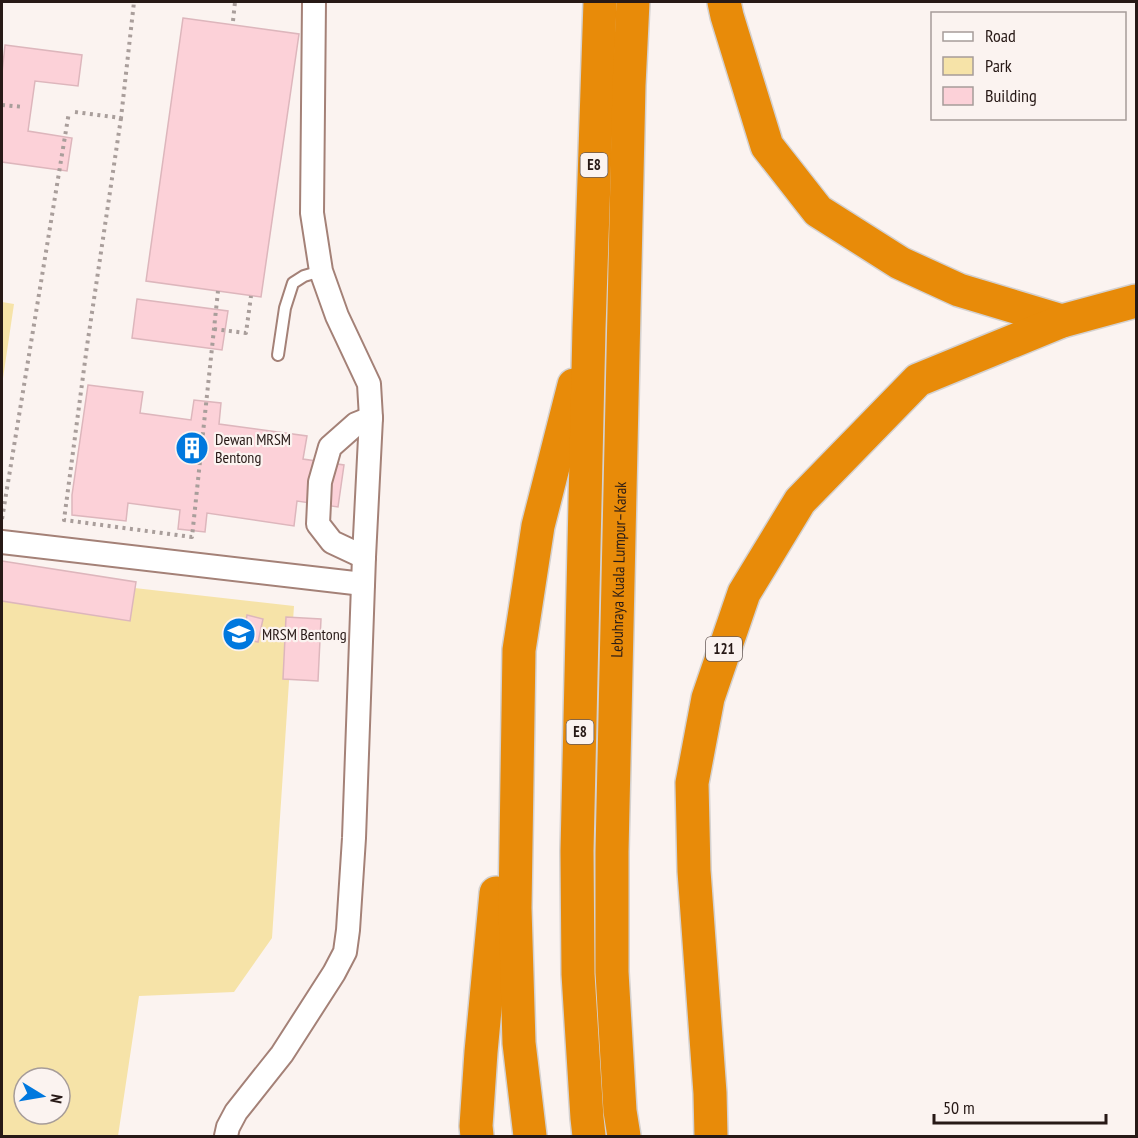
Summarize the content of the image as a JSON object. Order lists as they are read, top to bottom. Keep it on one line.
{"streets":{"highway":["E8","Lebuhraya Kuala Lumpur–Karak","121"]},"places":{"building":["Dewan MRSM Bentong"],"school or university":["MRSM Bentong"]},"legend":["Road","Park","Building"],"scale_bar":"50 m","north":"right"}
